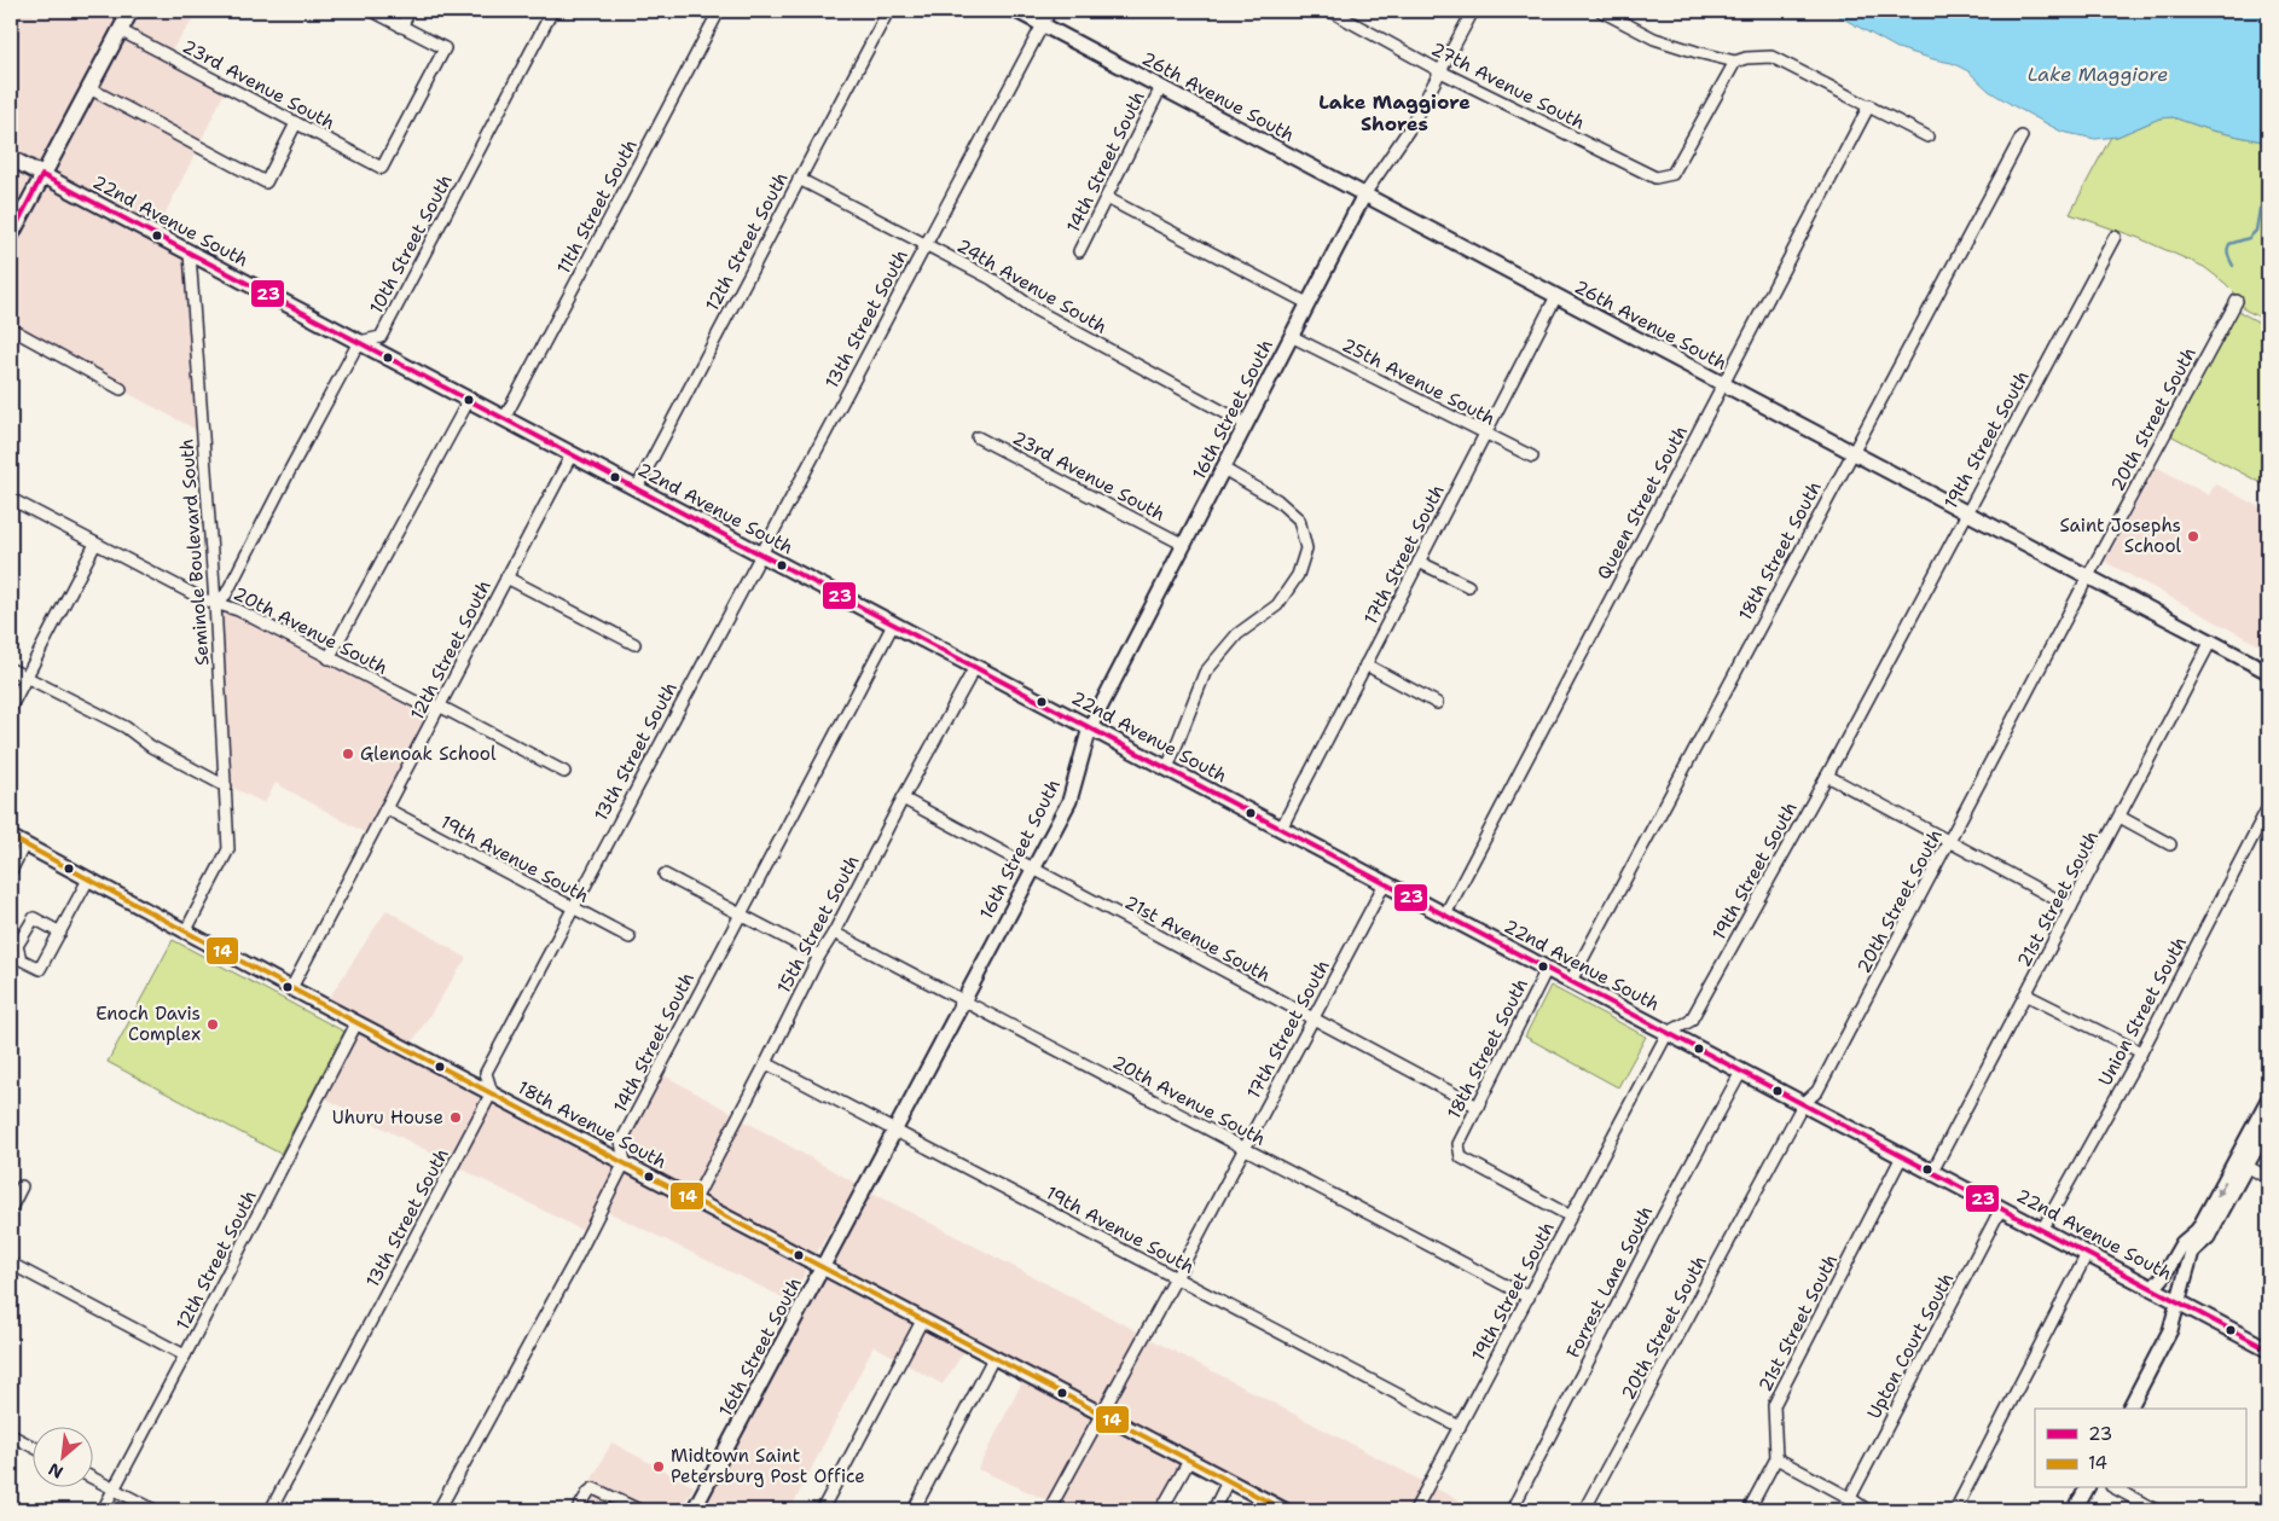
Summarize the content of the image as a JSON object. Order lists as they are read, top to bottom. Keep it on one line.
{"streets":{"main road":["22nd Avenue South"],"street":["23rd Avenue South","27th Avenue South","26th Avenue South","14th Street South","11th Street South","12th Street South","10th Street South","24th Avenue South","13th Street South","25th Avenue South","16th Street South","20th Street South","19th Street South","Queen Street South","18th Street South","Seminole Boulevard South","17th Street South","20th Avenue South","19th Avenue South","21st Street South","15th Street South","21st Avenue South","Union Street South","18th Avenue South","Forrest Lane South","Upton Court South"]},"crossings":[["23rd Avenue South","16th Street South"],["27th Avenue South","16th Street South"],["26th Avenue South","14th Street South"],["26th Avenue South","13th Street South"],["26th Avenue South","16th Street South"],["26th Avenue South","20th Street South"],["26th Avenue South","19th Street South"],["26th Avenue South","Queen Street South"],["26th Avenue South","18th Street South"],["26th Avenue South","17th Street South"],["26th Avenue South","21st Street South"],["14th Street South","22nd Avenue South"],["14th Street South","18th Avenue South"],["11th Street South","22nd Avenue South"],["22nd Avenue South","12th Street South"],["22nd Avenue South","10th Street South"],["22nd Avenue South","13th Street South"],["22nd Avenue South","16th Street South"],["22nd Avenue South","20th Street South"],["22nd Avenue South","19th Street South"],["22nd Avenue South","Queen Street South"],["22nd Avenue South","18th Street South"],["22nd Avenue South","Seminole Boulevard South"],["22nd Avenue South","17th Street South"],["22nd Avenue South","21st Street South"],["22nd Avenue South","15th Street South"],["22nd Avenue South","Union Street South"],["22nd Avenue South","Forrest Lane South"],["22nd Avenue South","Upton Court South"],["12th Street South","24th Avenue South"],["12th Street South","20th Avenue South"],["12th Street South","19th Avenue South"],["12th Street South","18th Avenue South"],["24th Avenue South","13th Street South"],["24th Avenue South","16th Street South"],["13th Street South","19th Avenue South"],["13th Street South","18th Avenue South"],["25th Avenue South","16th Street South"],["25th Avenue South","17th Street South"],["16th Street South","20th Avenue South"],["16th Street South","19th Avenue South"],["16th Street South","21st Avenue South"],["16th Street South","18th Avenue South"],["19th Street South","18th Street South"],["19th Street South","20th Avenue South"],["19th Street South","19th Avenue South"],["18th Street South","21st Avenue South"],["Seminole Boulevard South","20th Avenue South"],["Seminole Boulevard South","18th Avenue South"],["17th Street South","20th Avenue South"],["17th Street South","19th Avenue South"],["17th Street South","21st Avenue South"],["17th Street South","18th Avenue South"],["20th Avenue South","15th Street South"],["19th Avenue South","15th Street South"],["15th Street South","21st Avenue South"],["15th Street South","18th Avenue South"]],"districts":["Lake Maggiore Shores"],"water":["Lake Maggiore"],"places":["Saint Josephs School","Glenoak School","Enoch Davis Complex","Uhuru House","Midtown Saint Petersburg Post Office"],"lines":["transit line 23","transit line 14"],"legend":["23","14"],"north":"bottom left"}
